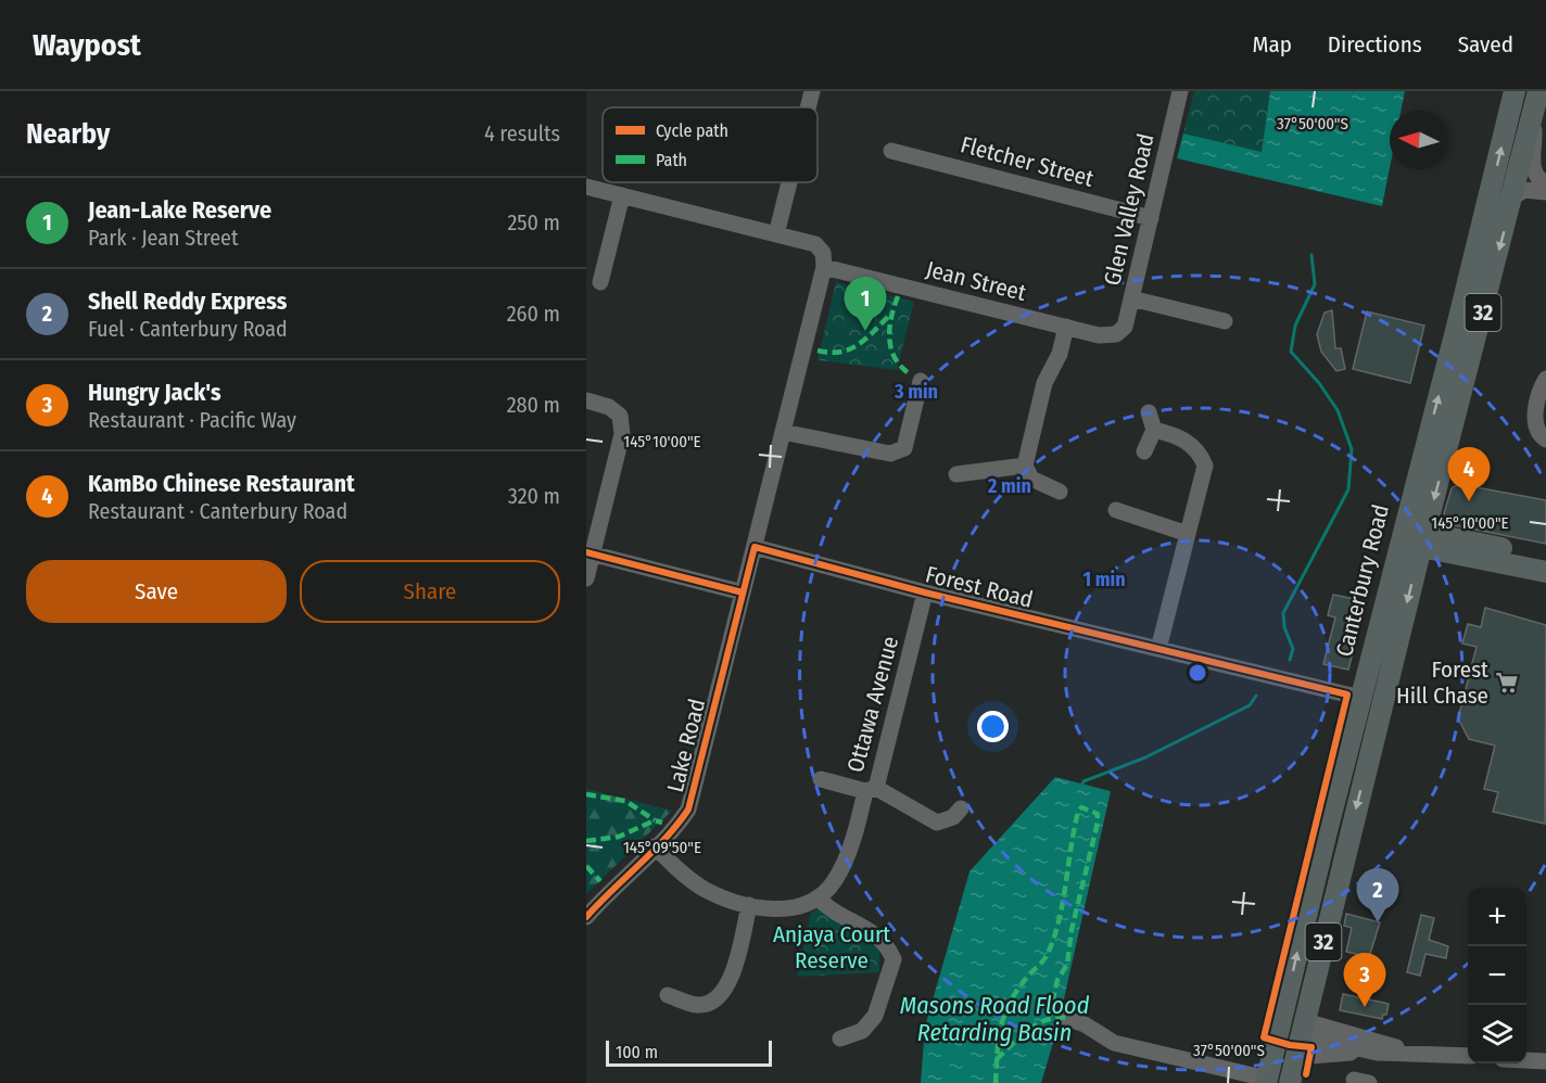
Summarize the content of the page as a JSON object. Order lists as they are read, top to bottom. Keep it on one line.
{"streets":{"main road":["32","Canterbury Road"],"street":["Fletcher Street","Glen Valley Road","Jean Street","Forest Road","Ottawa Avenue","Lake Road"]},"crossings":[["Fletcher Street","Glen Valley Road"],["Glen Valley Road","Jean Street"],["Jean Street","Lake Road"],["Canterbury Road","Forest Road"],["Forest Road","Ottawa Avenue"],["Forest Road","Lake Road"],["Ottawa Avenue","Lake Road"]],"water":["Masons Road Flood Retarding Basin"],"parks":["Anjaya Court Reserve"],"places":{"supermarket":["Forest Hill Chase"]},"legend":["Cycle path","Path"],"scale_bar":"100 m","north":"left","page":{"header":"Waypost","nav":["Map","Directions","Saved"],"heading":["Nearby","4 results"],"list":[{"mark":"1","name":"Jean-Lake Reserve","note":"Park · Jean Street","value":"250 m"},{"mark":"2","name":"Shell Reddy Express","note":"Fuel · Canterbury Road","value":"260 m"},{"mark":"3","name":"Hungry Jack's","note":"Restaurant · Pacific Way","value":"280 m"},{"mark":"4","name":"KamBo Chinese Restaurant","note":"Restaurant · Canterbury Road","value":"320 m"}],"pins":["1","4","2","3"],"buttons":["Save","Share"],"map_buttons":["+","−"],"scale":"100 m"},"coordinates":["37°50'00\"S","145°10'00\"E","145°09'50\"E"],"rings":["3 min","2 min","1 min"]}
